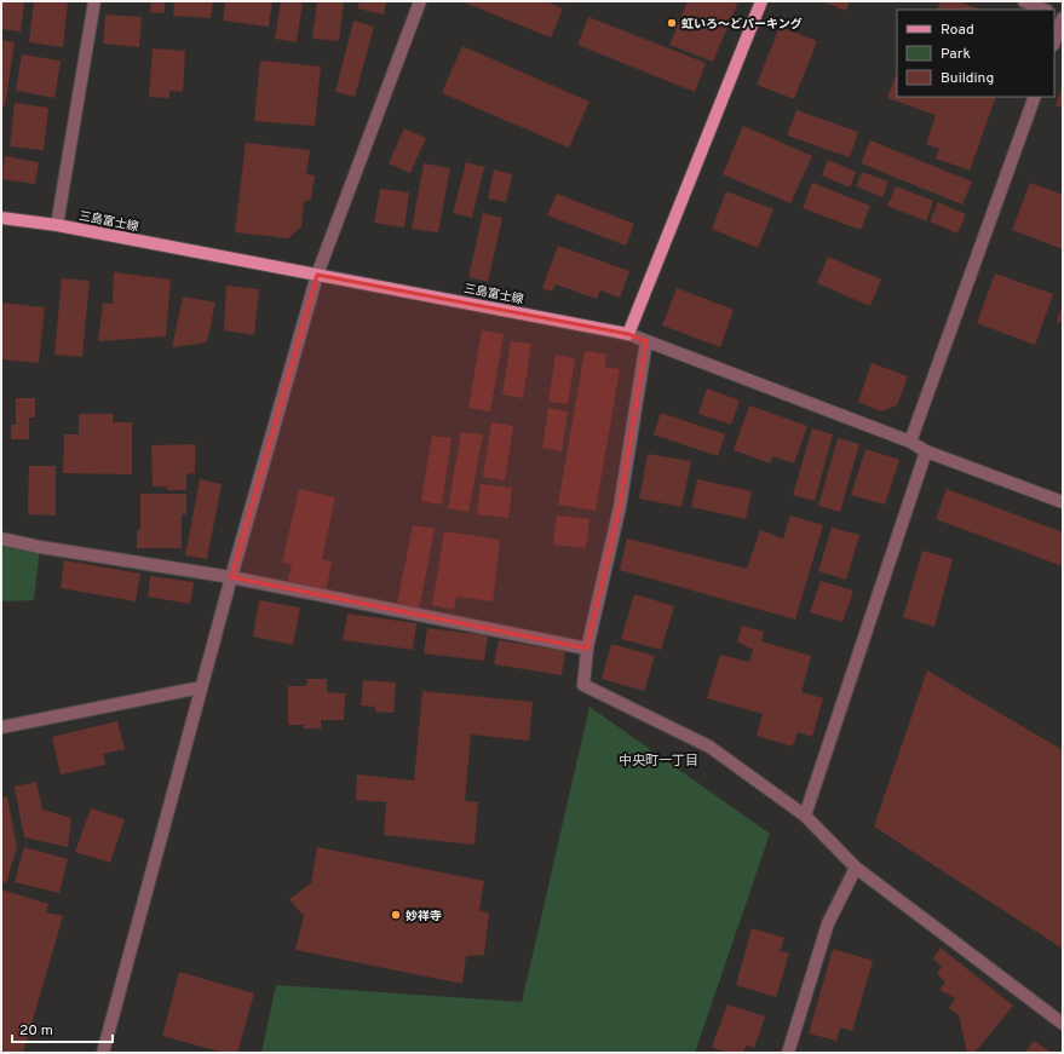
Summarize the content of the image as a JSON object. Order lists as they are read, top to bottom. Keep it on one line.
{"streets":{"main road":["三島富士線"]},"districts":["中央町一丁目"],"places":["虹いろ～どパーキング","妙祥寺"],"legend":["Road","Park","Building"],"scale_bar":"20 m"}
